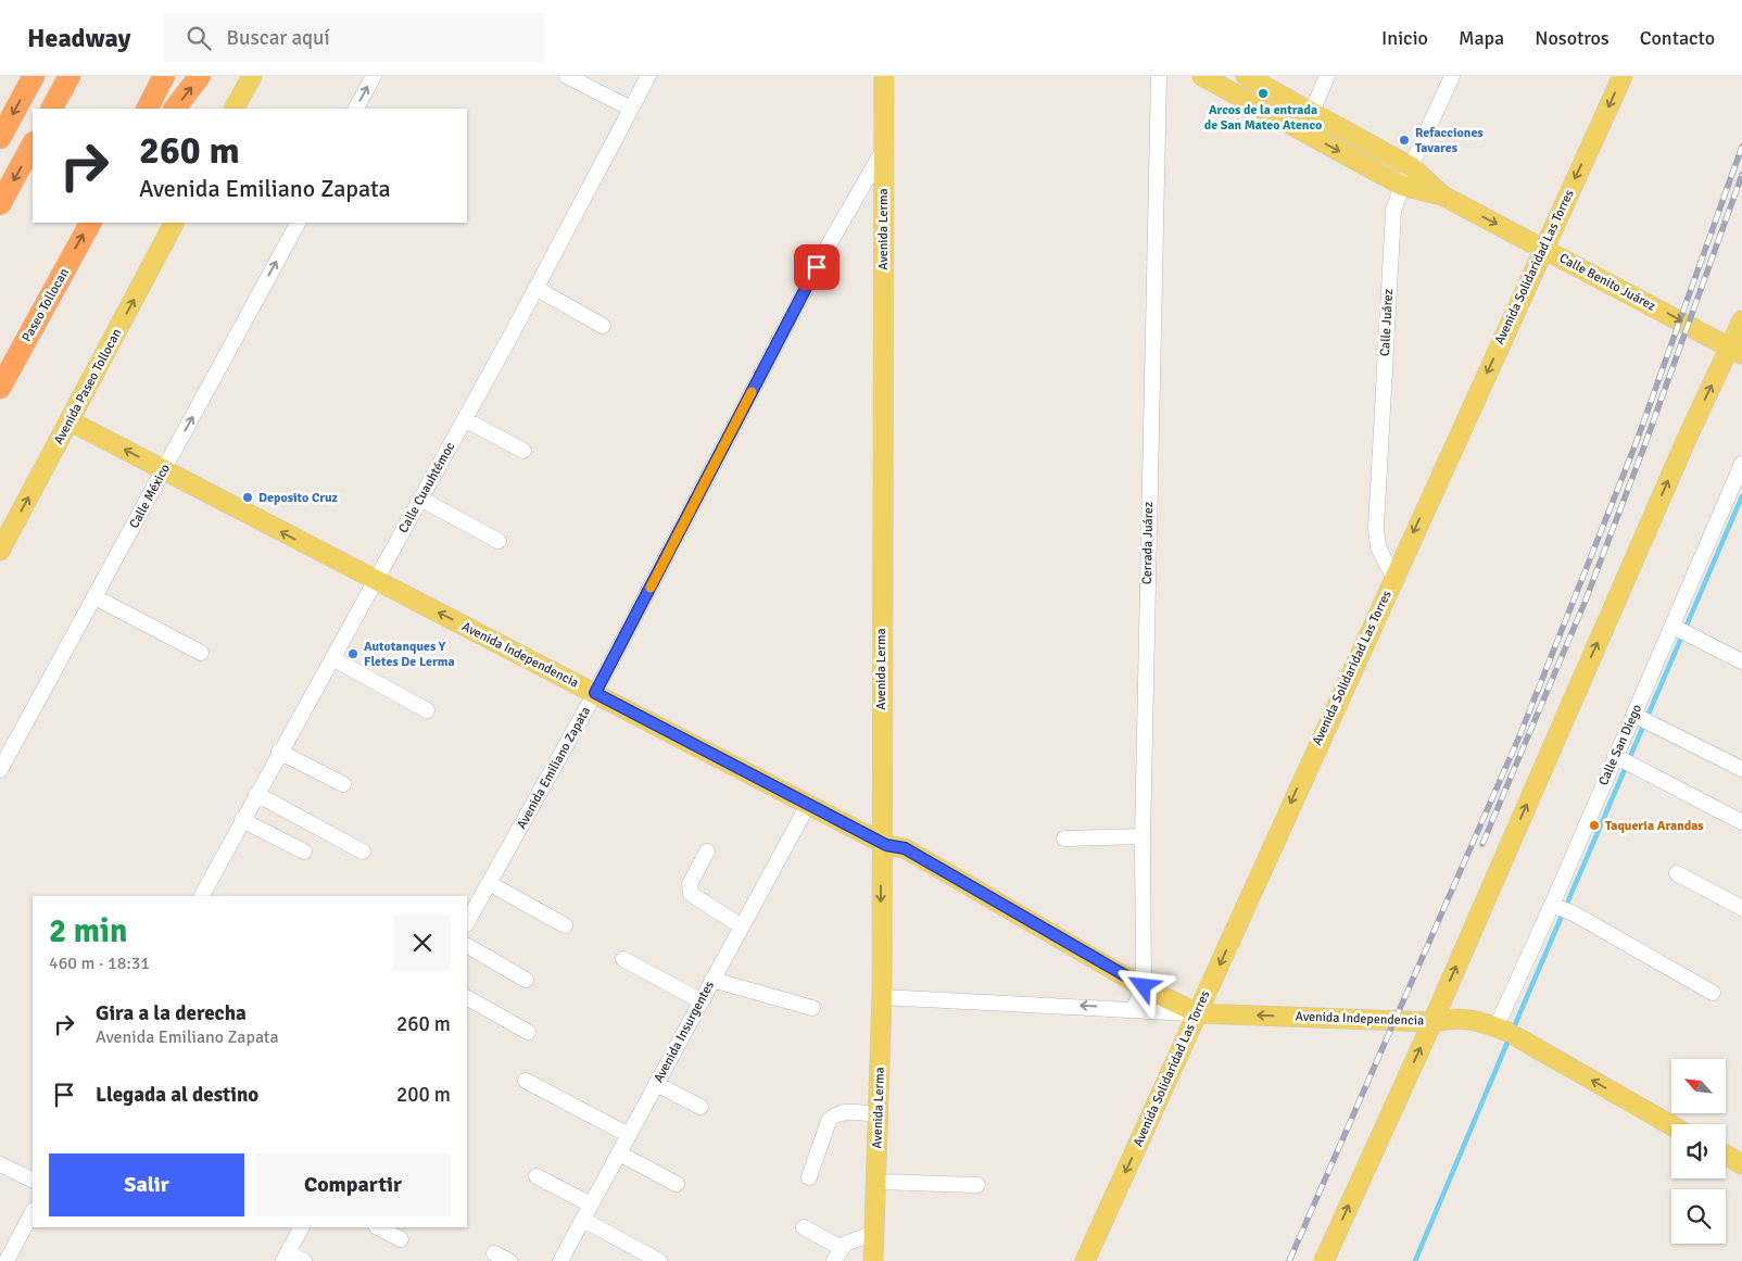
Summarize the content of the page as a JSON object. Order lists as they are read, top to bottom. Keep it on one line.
{"streets":{"highway":["Paseo Tollocan"],"main road":["Avenida Lerma","Avenida Solidaridad Las Torres","Calle Benito Juárez","Avenida Paseo Tollocan","Avenida Independencia"],"street":["Calle Juárez","Calle Cuauhtémoc","Calle México","Cerrada Juárez","Calle San Diego","Avenida Emiliano Zapata","Avenida Insurgentes"]},"crossings":[["Avenida Lerma","Avenida Independencia"],["Avenida Lerma","Avenida Emiliano Zapata"],["Avenida Solidaridad Las Torres","Calle Benito Juárez"],["Avenida Solidaridad Las Torres","Calle Juárez"],["Avenida Solidaridad Las Torres","Avenida Independencia"],["Calle Benito Juárez","Calle Juárez"],["Avenida Paseo Tollocan","Avenida Independencia"],["Calle Cuauhtémoc","Avenida Independencia"],["Calle México","Avenida Independencia"],["Cerrada Juárez","Avenida Independencia"],["Avenida Independencia","Calle San Diego"],["Avenida Independencia","Avenida Emiliano Zapata"],["Avenida Independencia","Avenida Insurgentes"]],"one_way":["Avenida Solidaridad Las Torres","Paseo Tollocan","Avenida Paseo Tollocan","Calle México","Avenida Independencia"],"places":["Arcos de la entrada de San Mateo Atenco","Refacciones Tavares","Deposito Cruz","Autotanques Y Fletes De Lerma","Taqueria Arandas"],"north":"top left","page":{"header":"Headway","search":"Buscar aquí","nav":["Inicio","Mapa","Nosotros","Contacto"],"turn":["260 m","Avenida Emiliano Zapata"],"heading":["2 min","460 m · 18:31"],"list":[{"name":"Gira a la derecha","note":"Avenida Emiliano Zapata","value":"260 m"},{"name":"Llegada al destino","value":"200 m"}],"buttons":["Salir","Compartir"]}}
